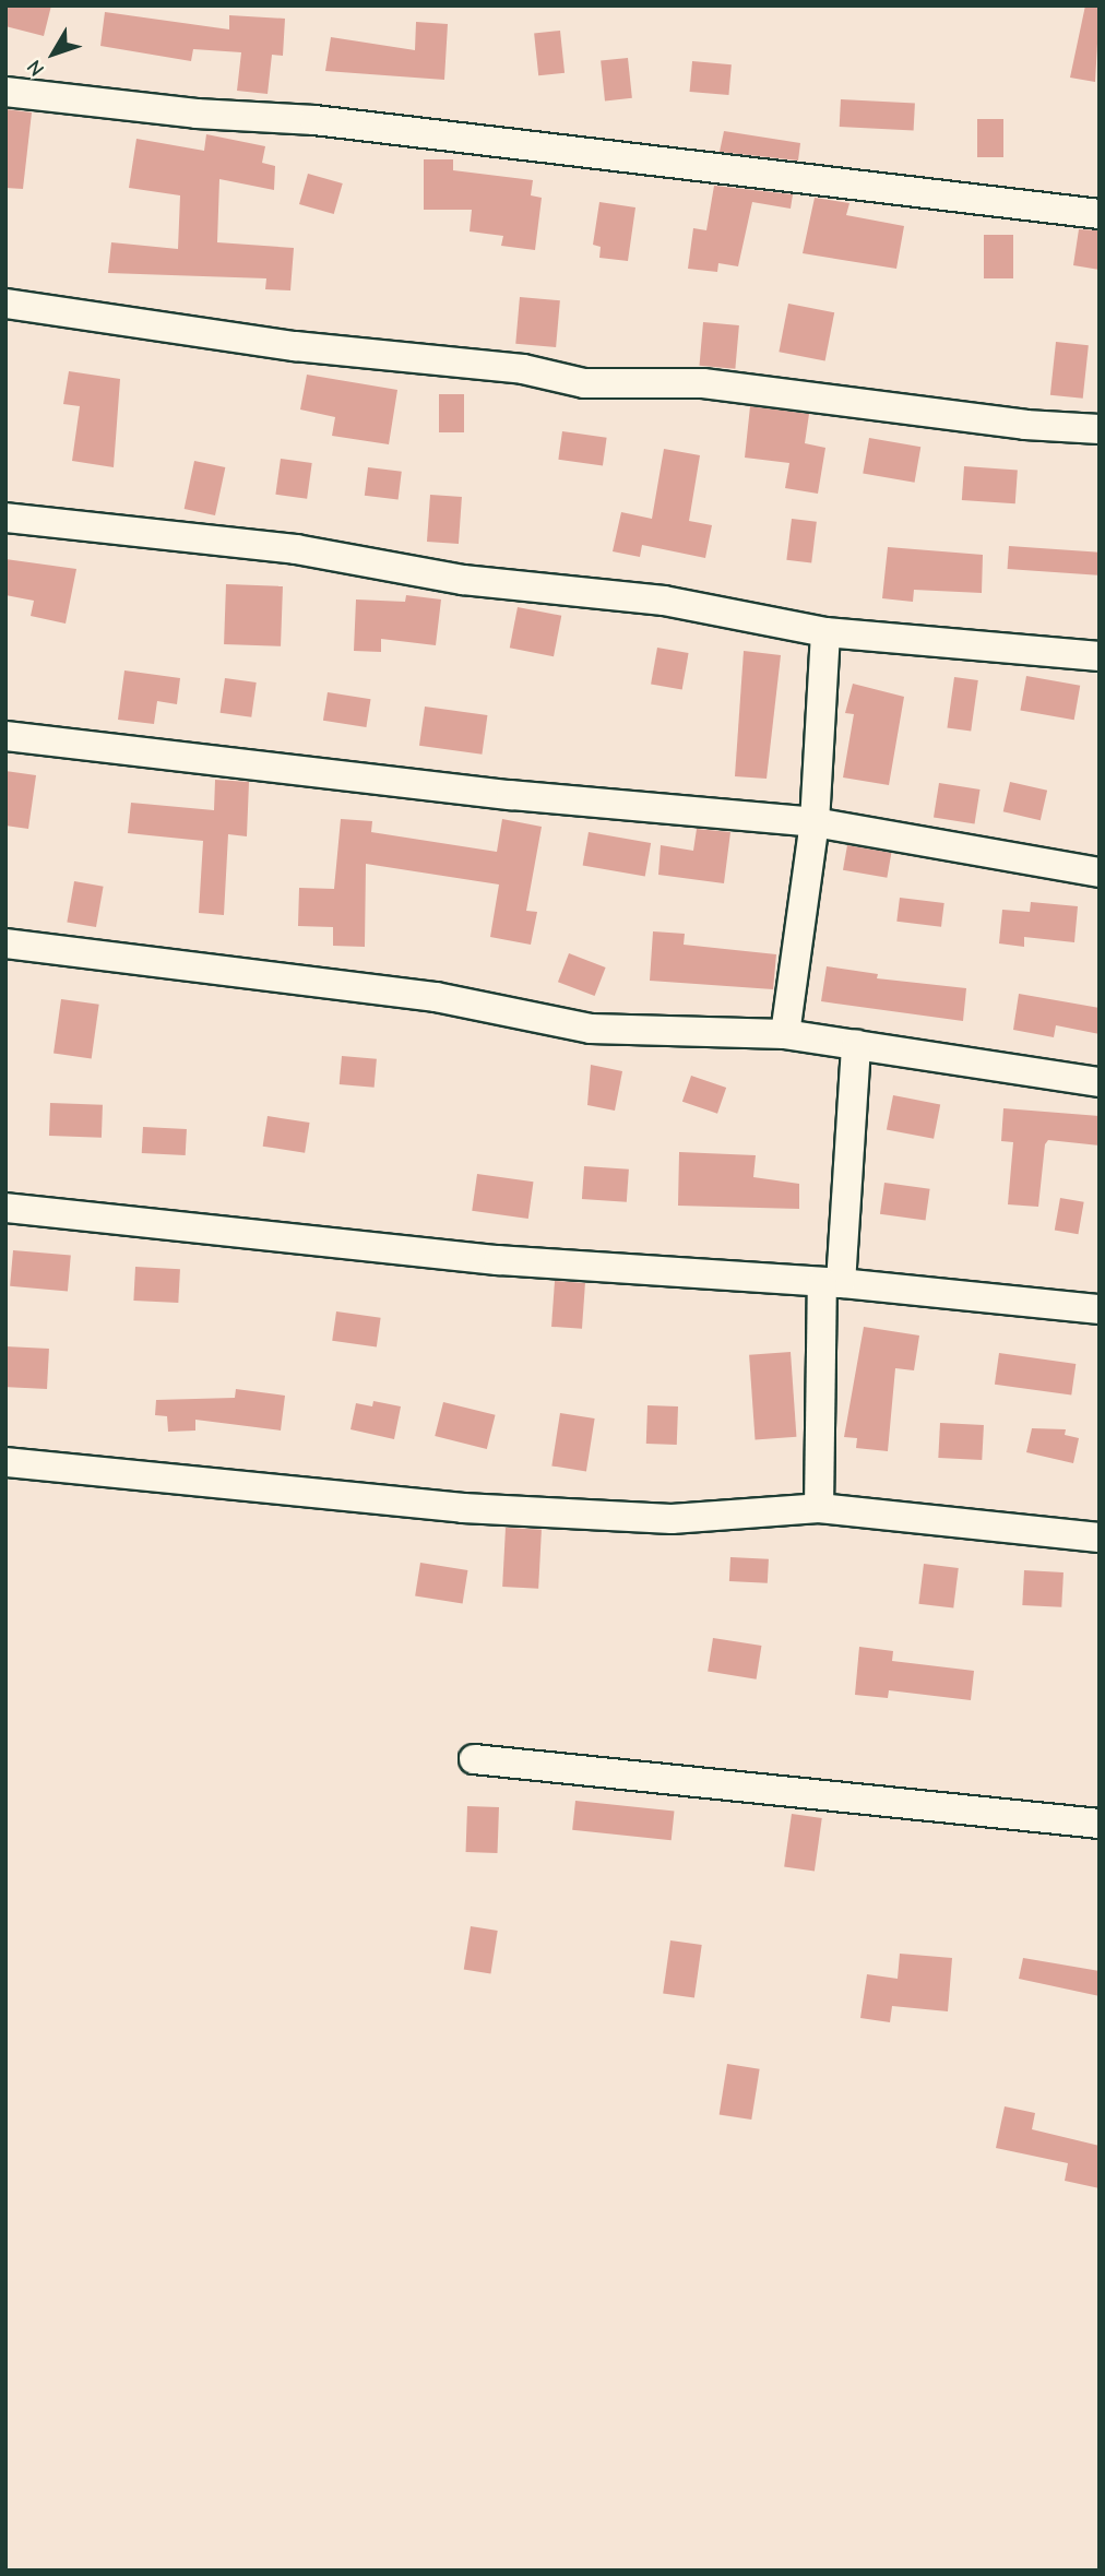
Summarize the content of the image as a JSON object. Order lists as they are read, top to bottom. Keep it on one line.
{"north":"bottom left"}
